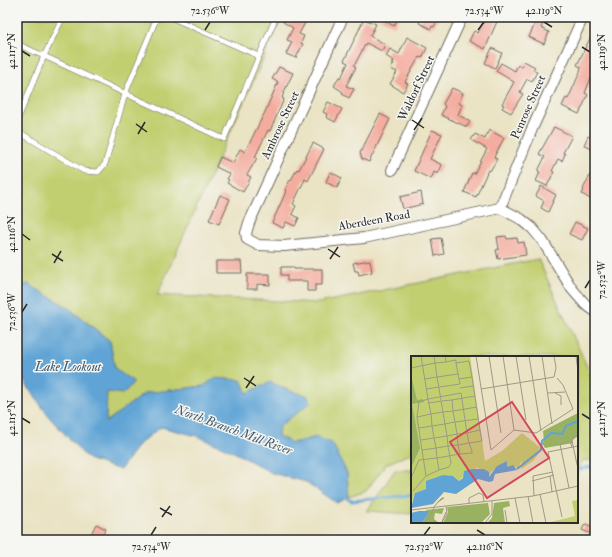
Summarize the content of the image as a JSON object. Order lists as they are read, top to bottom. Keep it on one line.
{"streets":{"street":["Waldorf Street","Penrose Street","Ambrose Street","Aberdeen Road"]},"crossings":[["Penrose Street","Aberdeen Road"],["Ambrose Street","Aberdeen Road"]],"water":["Lake Lookout","North Branch Mill River"],"coordinates":["72.536°W","72.534°W","42.119°N","42.117°N","42.116°N","72.532°W","42.115°N"]}
